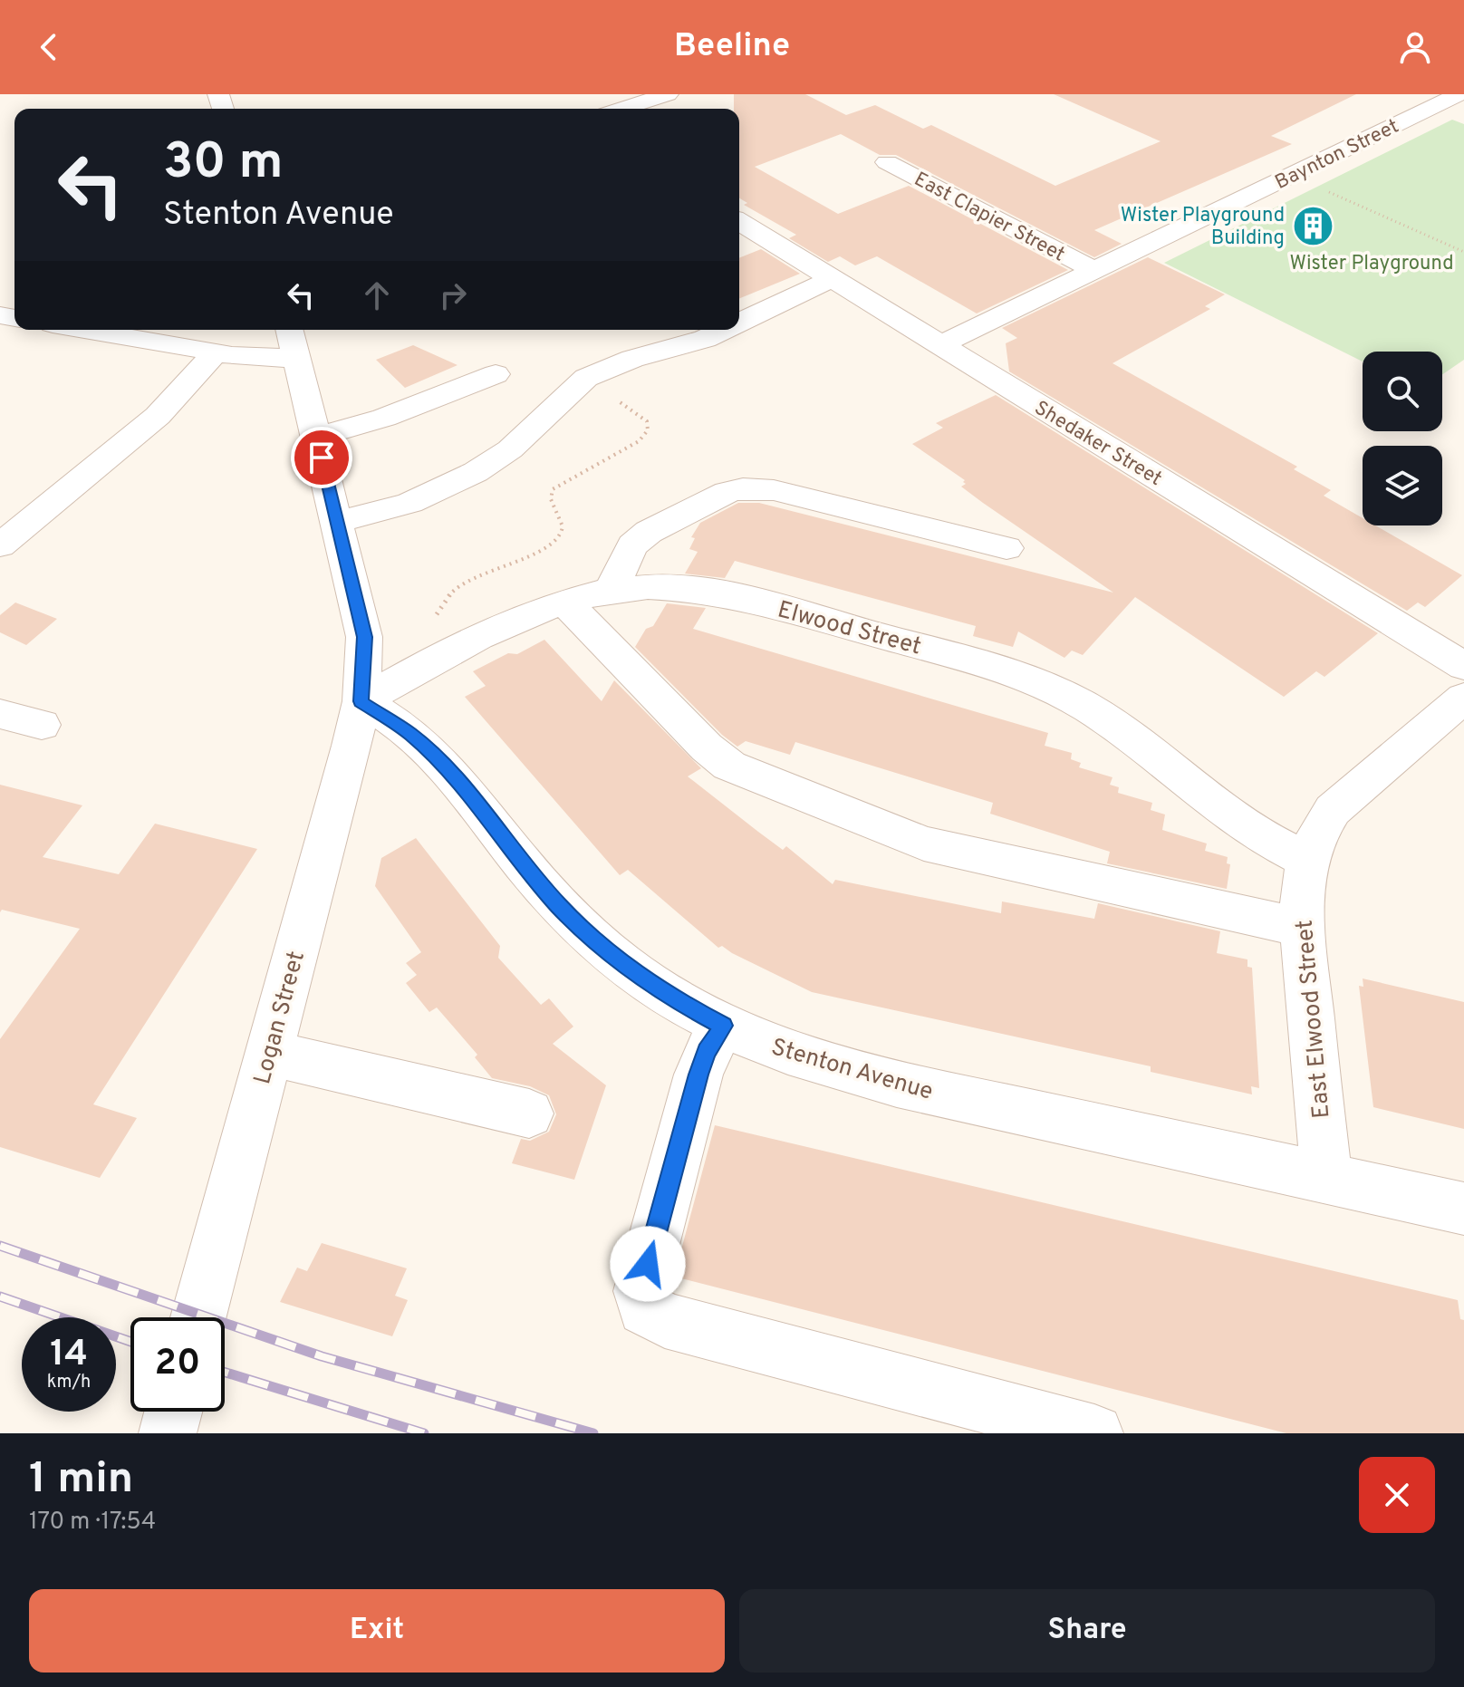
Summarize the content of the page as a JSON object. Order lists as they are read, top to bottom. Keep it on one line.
{"streets":{"street":["Baynton Street","East Clapier Street","Shedaker Street","Elwood Street","Logan Street","East Elwood Street","Stenton Avenue"]},"crossings":[["Baynton Street","East Clapier Street"],["Baynton Street","Shedaker Street"],["Elwood Street","Logan Street"],["Elwood Street","East Elwood Street"],["Elwood Street","Stenton Avenue"],["Logan Street","Stenton Avenue"],["East Elwood Street","Stenton Avenue"]],"parks":["Wister Playground"],"places":{"building":["Wister Playground Building"]},"page":{"header":"Beeline","turn":["30 m","Stenton Avenue"],"speed":"14 km/h","limit":"20","heading":["1 min","170 m · 17:54"],"buttons":["Exit","Share"]}}
